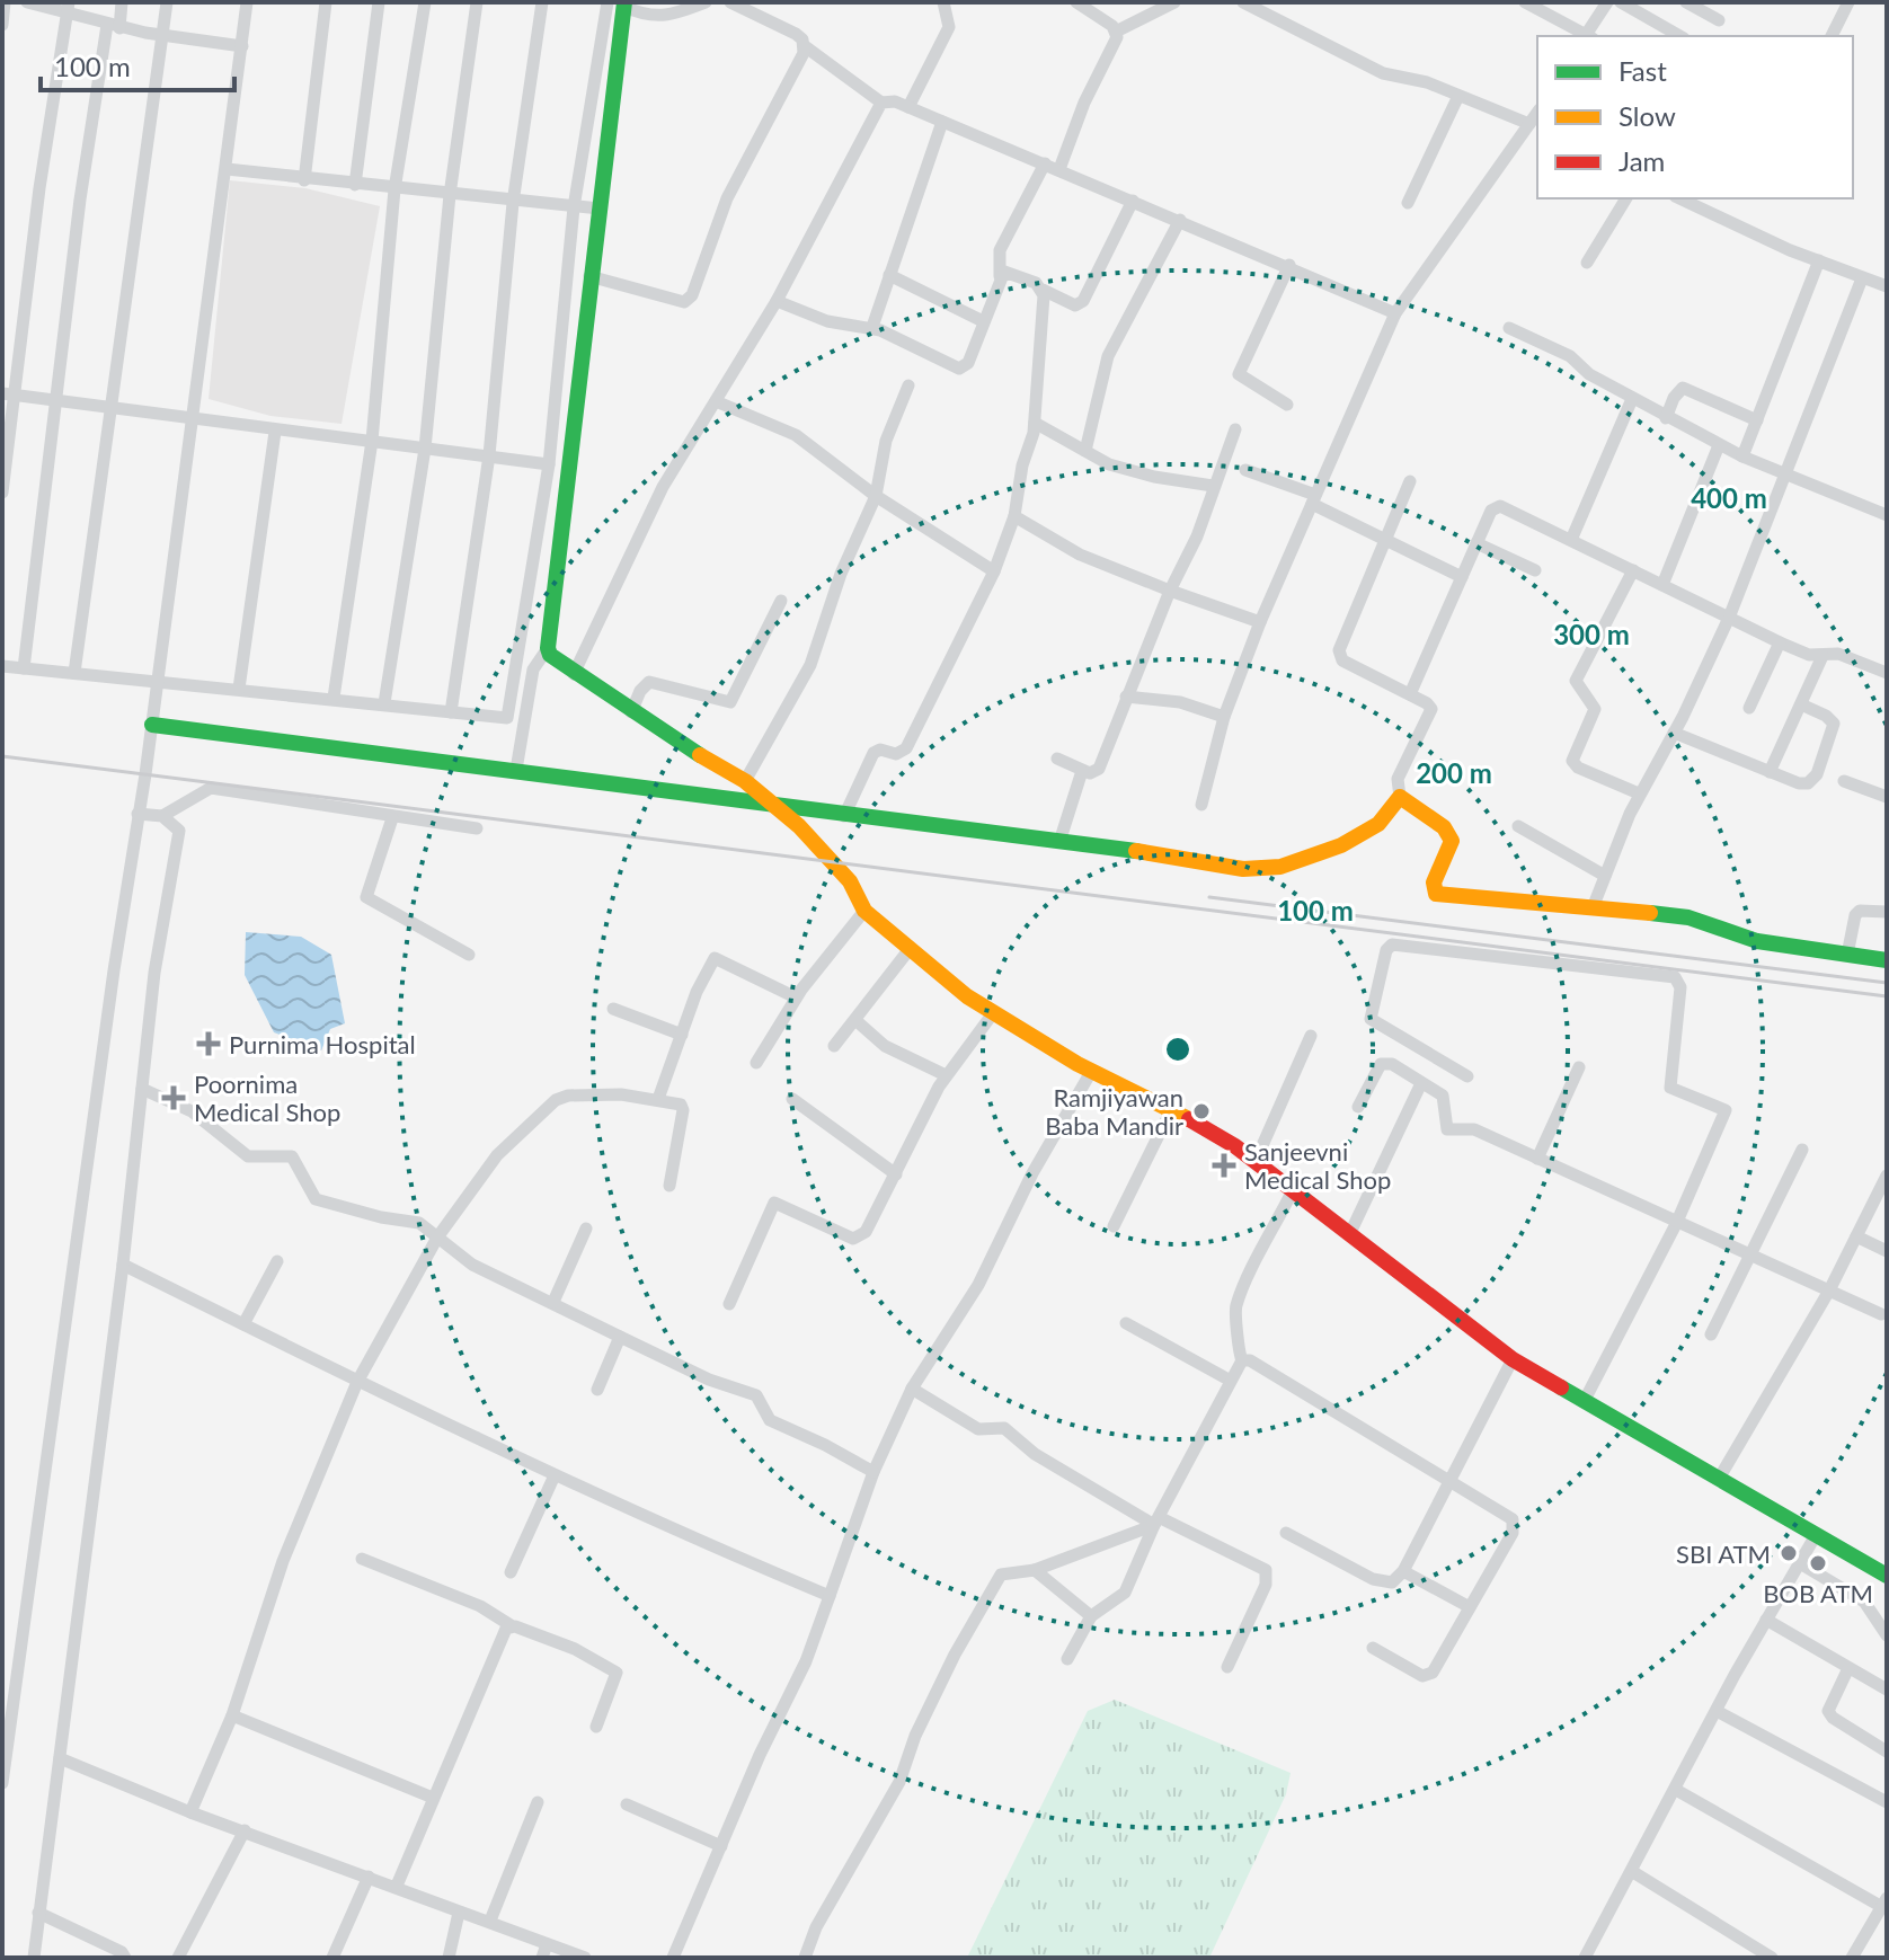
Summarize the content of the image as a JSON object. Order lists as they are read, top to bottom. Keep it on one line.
{"places":{"health":["Purnima Hospital","Poornima Medical Shop","Sanjeevni Medical Shop"],"other":["Ramjiyawan Baba Mandir","SBI ATM","BOB ATM"]},"legend":["Fast","Slow","Jam"],"scale_bar":"100 m","rings":["400 m","300 m","200 m","100 m"]}
